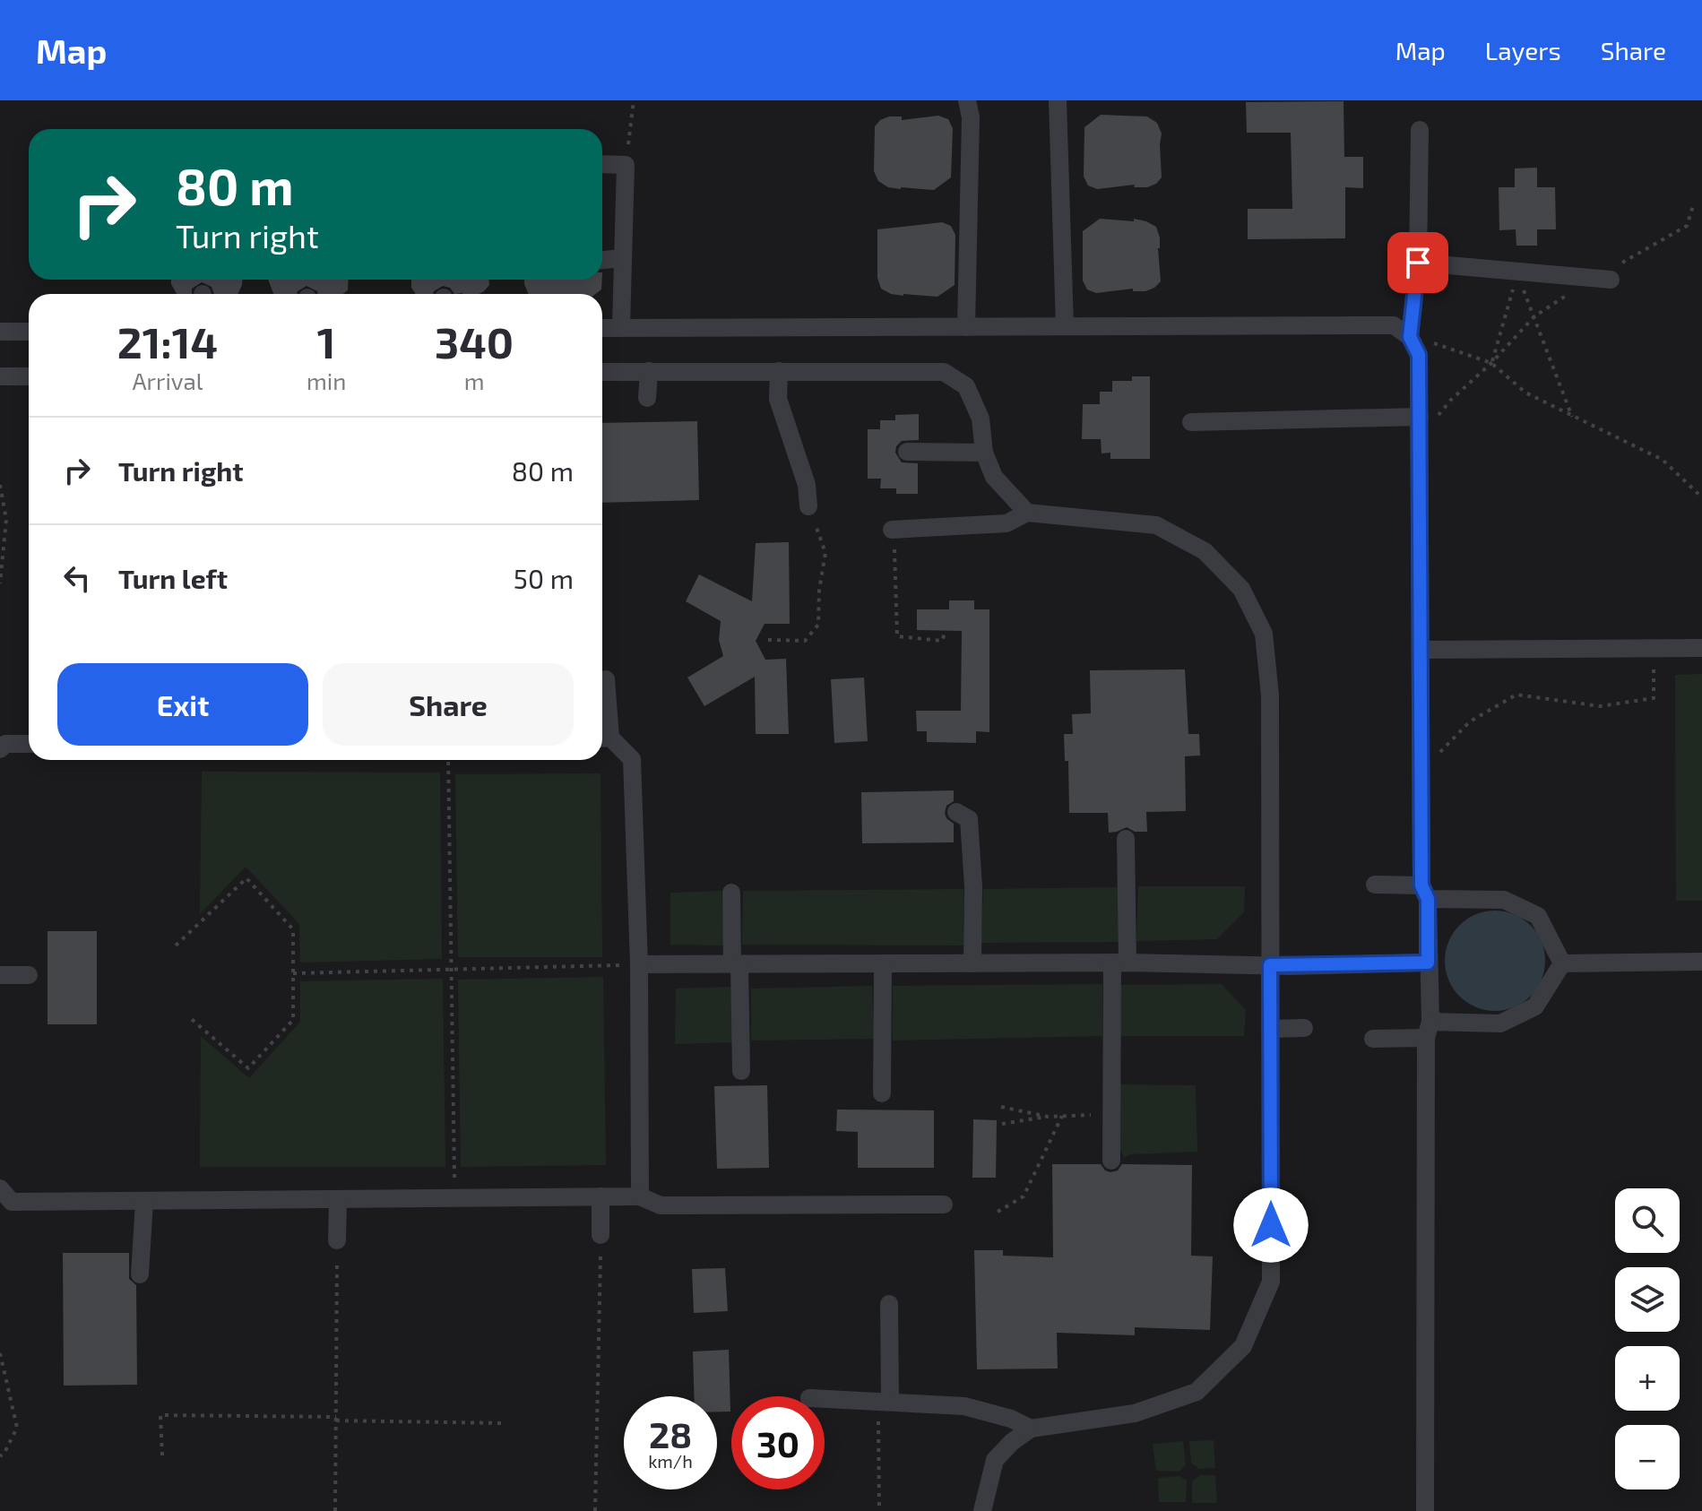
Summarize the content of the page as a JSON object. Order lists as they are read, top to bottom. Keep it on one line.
{"page":{"header":"Map","nav":["Map","Layers","Share"],"turn":["80 m","Turn right"],"eta":["21:14","Arrival","1","min","340","m"],"list":[{"name":"Turn right","value":"80 m"},{"name":"Turn left","value":"50 m"}],"buttons":["Exit","Share"],"map_buttons":["+","−"],"speed":"28 km/h","limit":"30"}}
